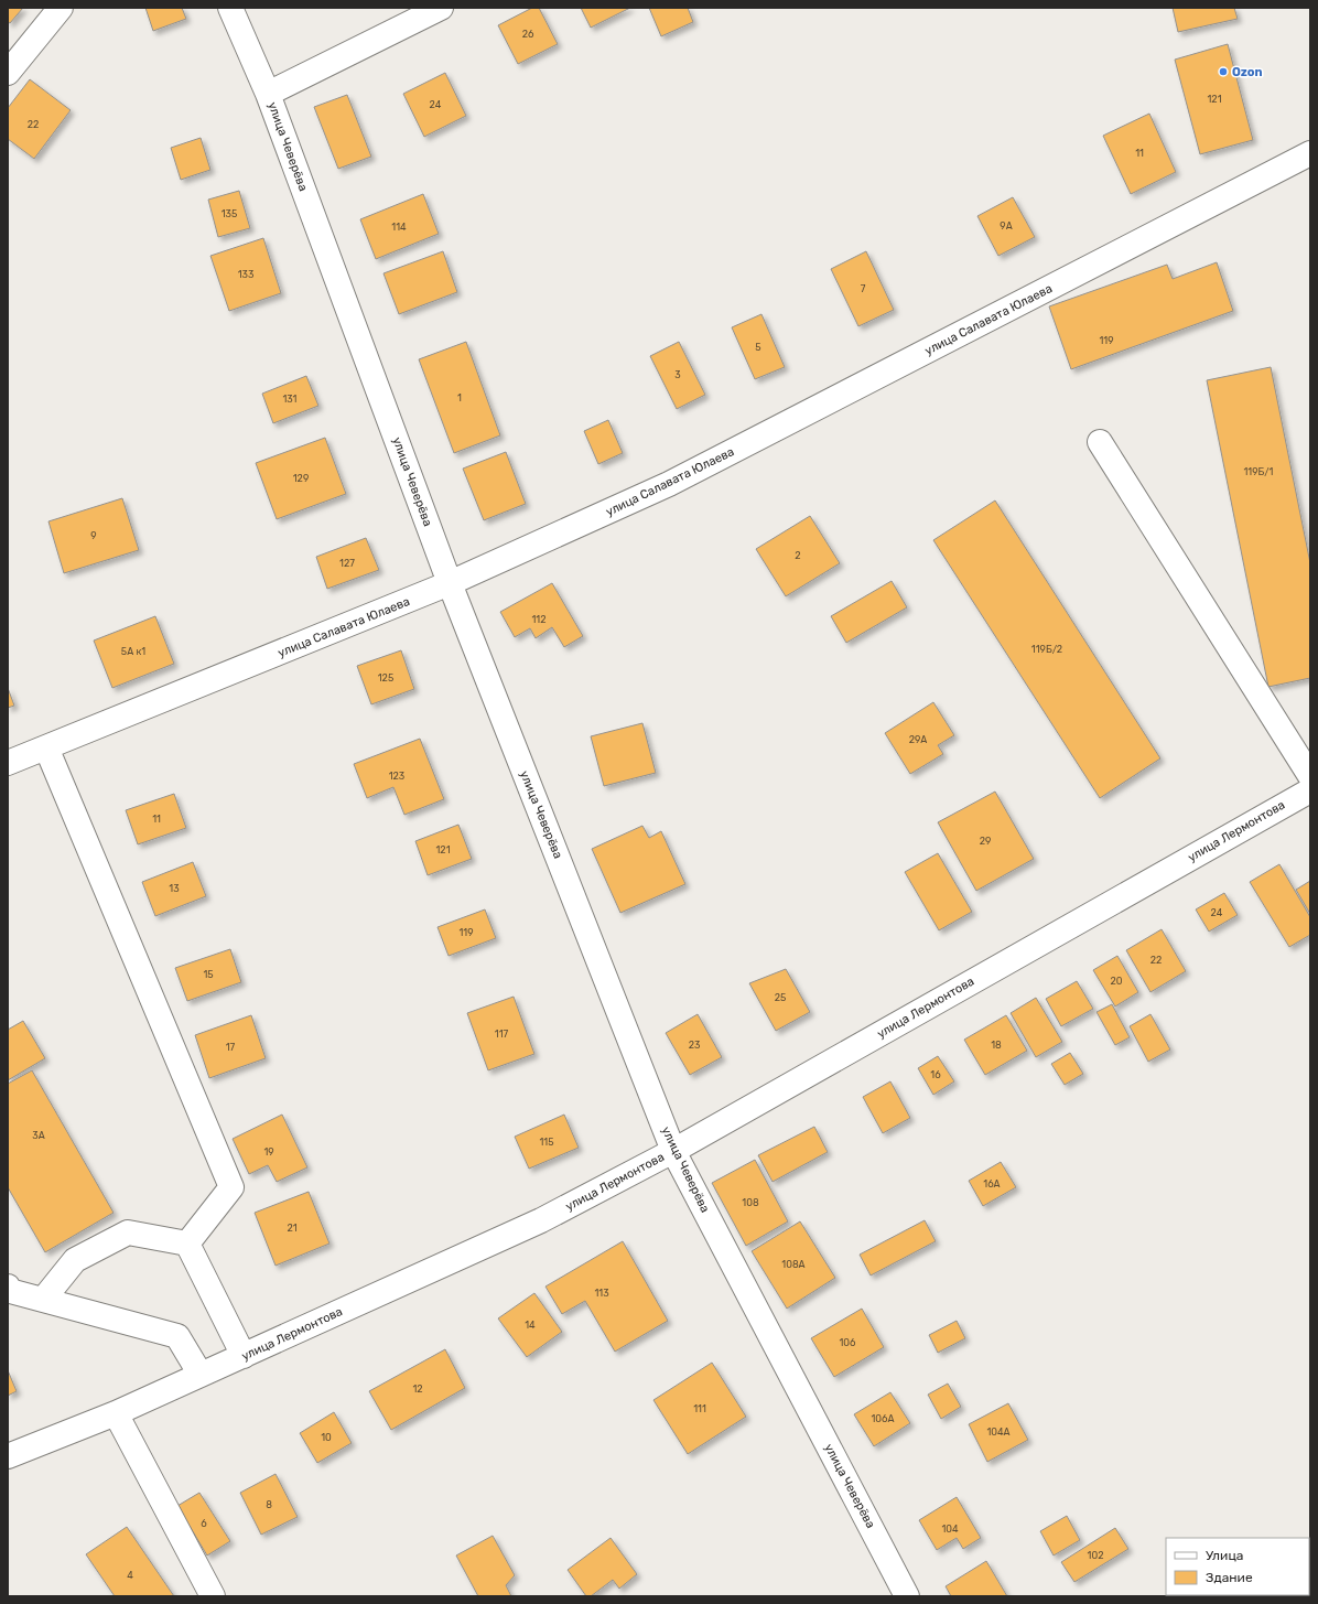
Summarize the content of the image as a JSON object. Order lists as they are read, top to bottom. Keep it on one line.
{"streets":{"street":["улица Чеверёва","улица Салавата Юлаева","улица Лермонтова"]},"crossings":[["улица Чеверёва","улица Салавата Юлаева"],["улица Чеверёва","улица Лермонтова"]],"places":["Ozon"],"house_numbers":["26","121","24","22","11","135","9А","114","133","7","119","5","3","1","131","119Б/1","129","9","2","127","112","119Б/2","5А к1","125","29А","123","11","29","121","13","24","119","22","15","20","25","117","23","18","17","16","3А","115","19","16А","108","21","108А","113","14","106","12","111","106А","104А","10","8","6","104","102","4"],"legend":["Улица","Здание"]}
